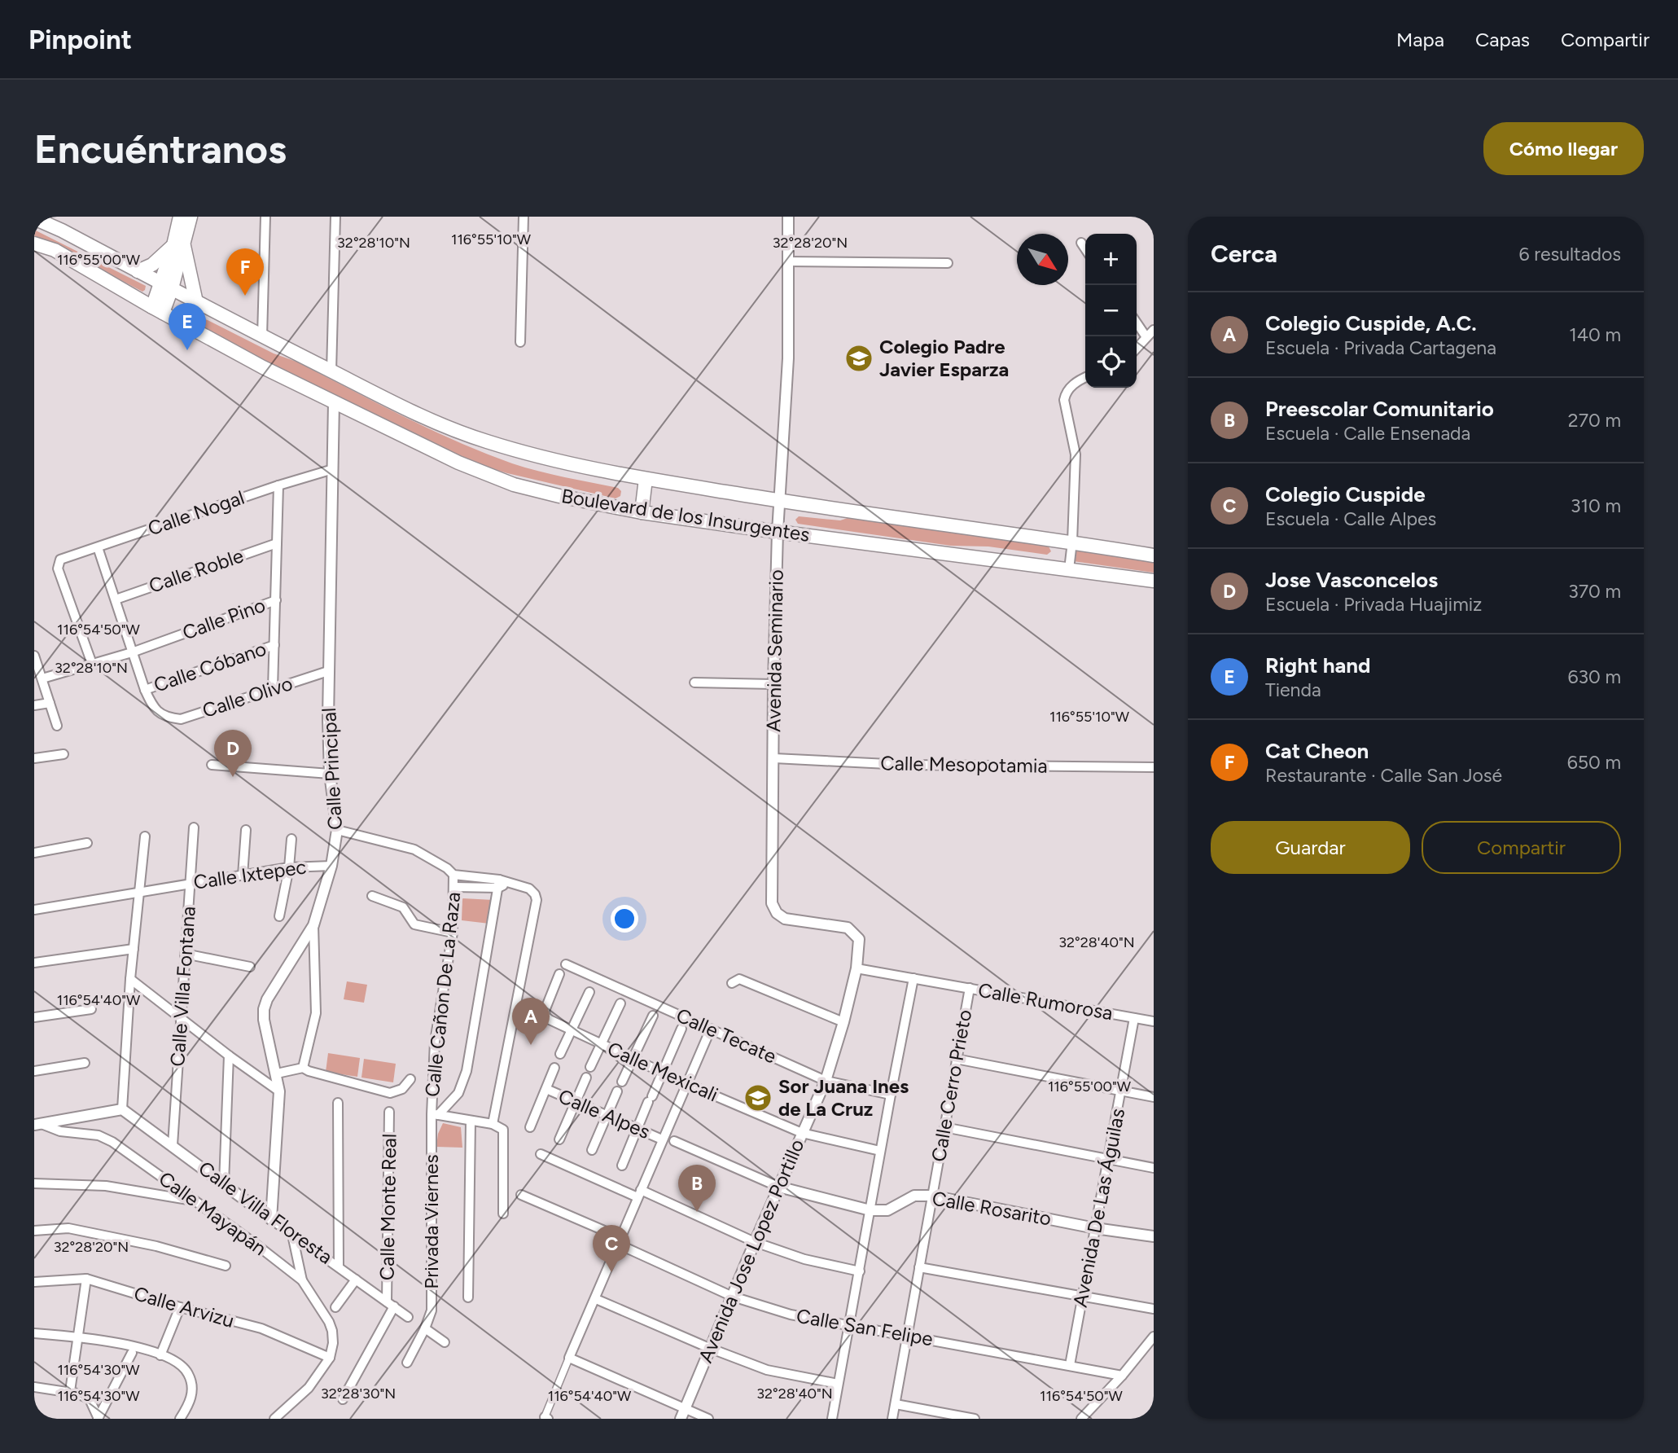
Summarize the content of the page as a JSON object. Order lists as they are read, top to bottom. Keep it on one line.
{"streets":{"main road":["Boulevard de los Insurgentes"],"street":["Calle Nogal","Calle Roble","Calle Pino","Avenida Seminario","Calle Cóbano","Calle Olivo","Calle Mesopotamia","Calle Principal","Calle Ixtepec","Calle Villa Fontana","Calle Cañon De La Raza","Calle Rumorosa","Calle Tecate","Calle Mexicali","Calle Cerro Prieto","Calle Alpes","Calle Monte Real","Avenida De Las Águilas","Calle Rosarito","Calle Villa Floresta","Calle Mayapán","Privada Viernes","Avenida Jose Lopez Portillo","Calle Arvizu","Calle San Felipe"]},"crossings":[["Calle Nogal","Calle Pino"],["Calle Nogal","Calle Principal"],["Boulevard de los Insurgentes","Avenida Seminario"],["Boulevard de los Insurgentes","Calle Principal"],["Avenida Seminario","Calle Mesopotamia"],["Avenida Seminario","Avenida Jose Lopez Portillo"],["Calle Cóbano","Calle Olivo"],["Calle Olivo","Calle Principal"],["Calle Principal","Calle Ixtepec"],["Calle Principal","Calle Villa Floresta"],["Calle Ixtepec","Calle Villa Fontana"],["Calle Villa Fontana","Calle Villa Floresta"],["Calle Cañon De La Raza","Privada Viernes"],["Calle Rumorosa","Calle Cerro Prieto"],["Calle Rumorosa","Avenida De Las Águilas"],["Calle Rumorosa","Avenida Jose Lopez Portillo"],["Calle Tecate","Calle Alpes"],["Calle Tecate","Avenida Jose Lopez Portillo"],["Calle Mexicali","Calle Alpes"],["Calle Mexicali","Avenida Jose Lopez Portillo"],["Calle Cerro Prieto","Calle Rosarito"],["Calle Cerro Prieto","Calle San Felipe"],["Calle Alpes","Calle San Felipe"],["Calle Monte Real","Calle Villa Floresta"],["Avenida De Las Águilas","Calle Rosarito"],["Avenida De Las Águilas","Calle San Felipe"],["Calle Rosarito","Avenida Jose Lopez Portillo"],["Calle Villa Floresta","Calle Mayapán"],["Calle Mayapán","Calle Arvizu"],["Avenida Jose Lopez Portillo","Calle San Felipe"]],"places":{"school or university":["Colegio Padre Javier Esparza","Sor Juana Ines de La Cruz"]},"north":"bottom right","page":{"header":"Pinpoint","nav":["Mapa","Capas","Compartir"],"buttons":["Cómo llegar",["Guardar","Compartir"]],"title":"Encuéntranos","heading":["Cerca","6 resultados"],"map_buttons":["+","−"],"pins":["F","E","D","A","B","C"],"list":[{"mark":"A","name":"Colegio Cuspide, A.C.","note":"Escuela · Privada Cartagena","value":"140 m"},{"mark":"B","name":"Preescolar Comunitario","note":"Escuela · Calle Ensenada","value":"270 m"},{"mark":"C","name":"Colegio Cuspide","note":"Escuela · Calle Alpes","value":"310 m"},{"mark":"D","name":"Jose Vasconcelos","note":"Escuela · Privada Huajimiz","value":"370 m"},{"mark":"E","name":"Right hand","note":"Tienda","value":"630 m"},{"mark":"F","name":"Cat Cheon","note":"Restaurante · Calle San José","value":"650 m"}]},"coordinates":["116°55'10\"W","32°28'10\"N","32°28'20\"N","116°55'00\"W","116°54'50\"W","32°28'40\"N","116°54'40\"W","116°54'30\"W","32°28'30\"N"]}
